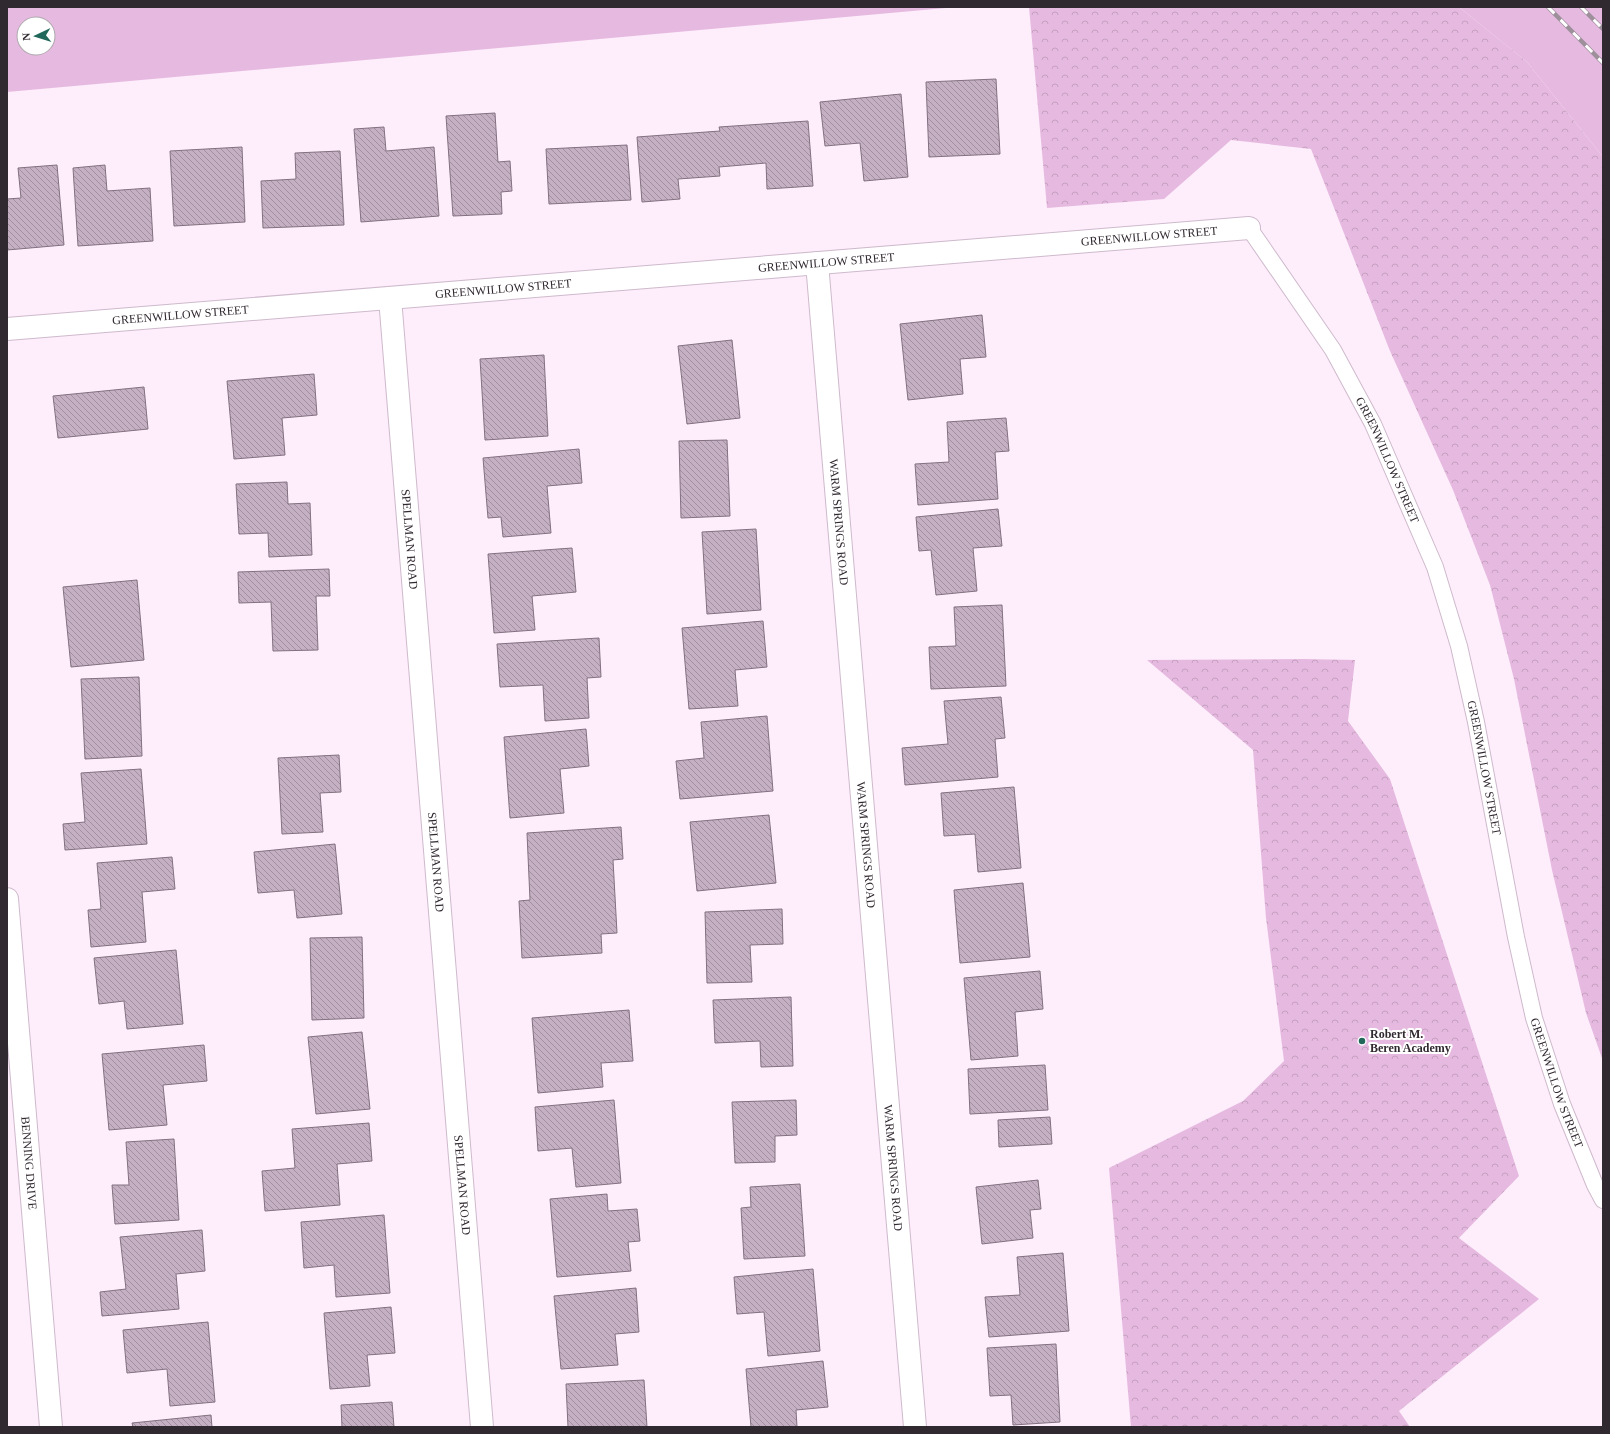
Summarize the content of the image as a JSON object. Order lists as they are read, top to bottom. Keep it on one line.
{"streets":{"street":["GREENWILLOW STREET","WARM SPRINGS ROAD","SPELLMAN ROAD","BENNING DRIVE"]},"crossings":[["GREENWILLOW STREET","WARM SPRINGS ROAD"],["GREENWILLOW STREET","SPELLMAN ROAD"]],"places":["Robert M. Beren Academy"],"north":"left"}
